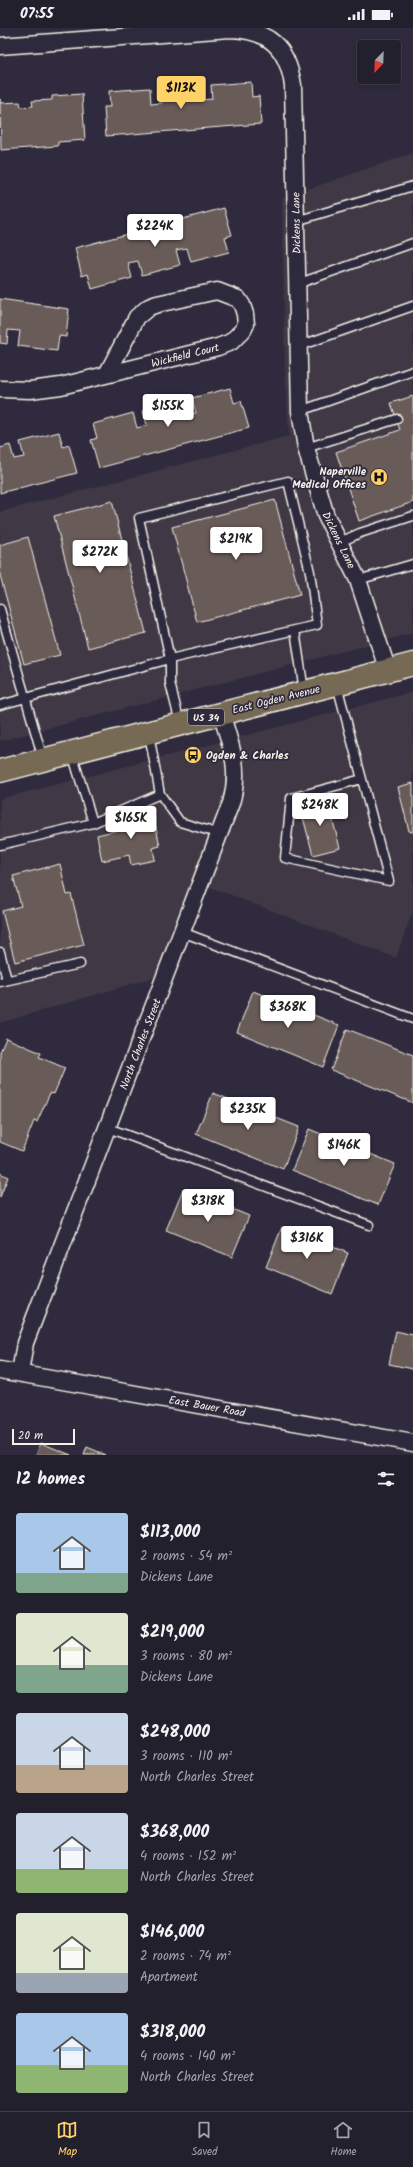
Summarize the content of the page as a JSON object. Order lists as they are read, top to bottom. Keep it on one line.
{"streets":{"main road":["East Ogden Avenue","US 34"],"street":["Dickens Lane","Wickfield Court","North Charles Street","East Bauer Road"]},"crossings":[["Dickens Lane","East Ogden Avenue"],["East Ogden Avenue","North Charles Street"],["North Charles Street","East Bauer Road"]],"places":{"hospital":["Naperville Medical Offices"],"bus stop":["Ogden & Charles"]},"scale_bar":"20 m","north":"bottom left","page":{"status":"07:55","price":["$113K","$224K","$155K","$219K","$272K","$248K","$165K","$368K","$235K","$146K","$318K","$316K"],"scale":"20 m","heading":"12 homes","list":[{"name":"$113,000","note":"2 rooms · 54 m² · Dickens Lane"},{"name":"$219,000","note":"3 rooms · 80 m² · Dickens Lane"},{"name":"$248,000","note":"3 rooms · 110 m² · North Charles Street"},{"name":"$368,000","note":"4 rooms · 152 m² · North Charles Street"},{"name":"$146,000","note":"2 rooms · 74 m² · Apartment"},{"name":"$318,000","note":"4 rooms · 140 m² · North Charles Street"}],"tabs":["Map","Saved","Home"]}}
